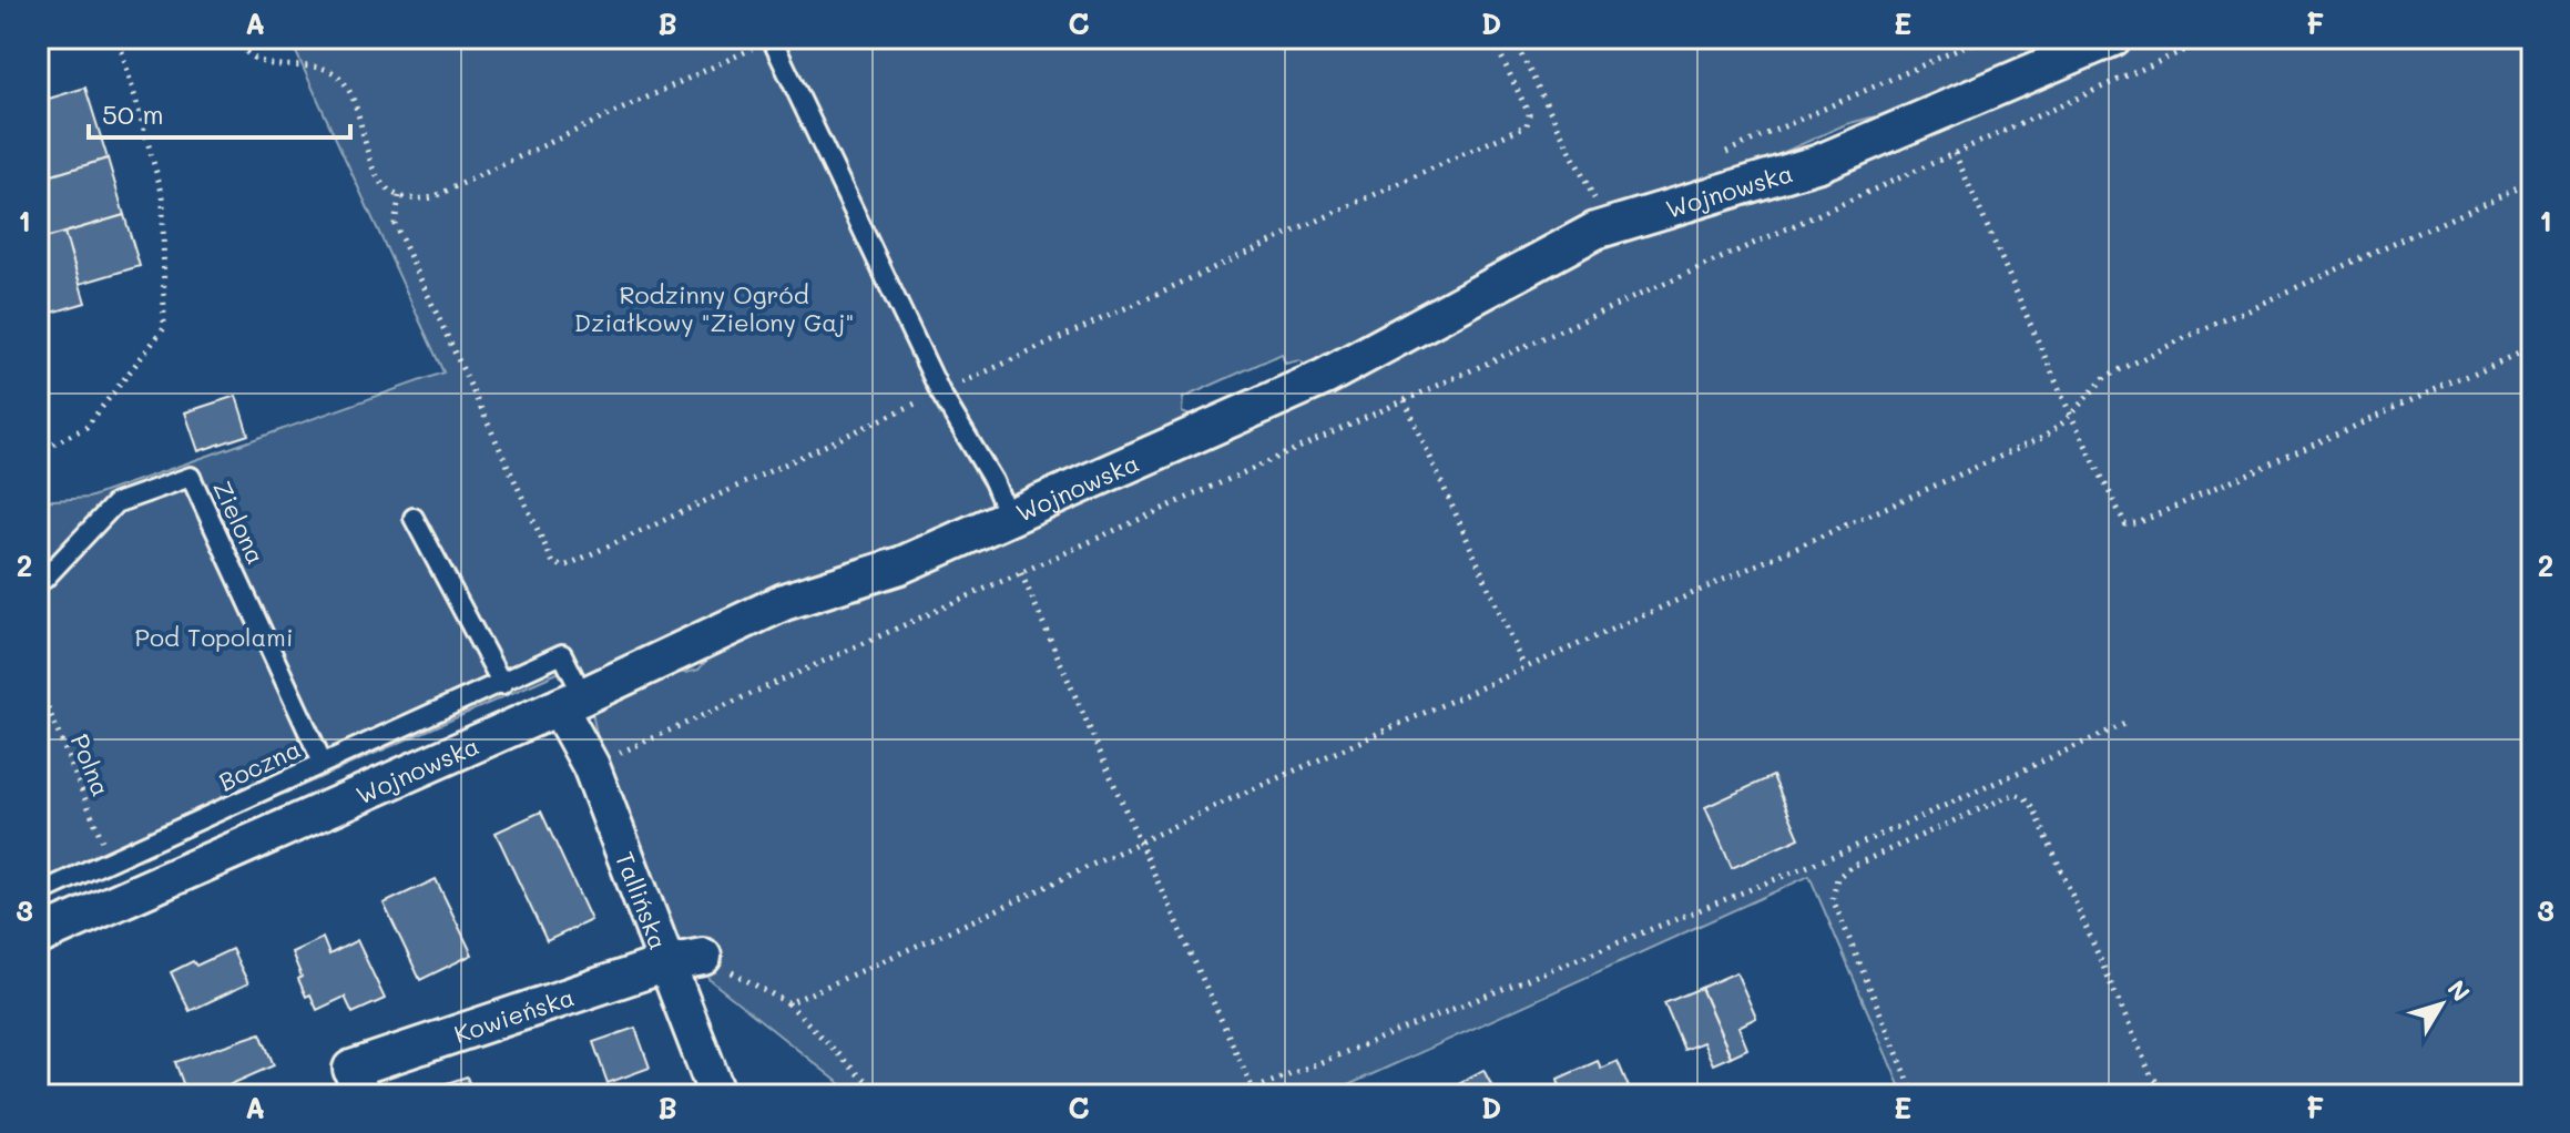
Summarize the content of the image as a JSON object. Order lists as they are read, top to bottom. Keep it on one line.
{"streets":{"street":["Wojnowska","Tallińska","Kowieńska"],"lane":["Zielona","Boczna"],"path":["Polna"]},"crossings":[["Wojnowska","Boczna"],["Wojnowska","Tallińska"],["Zielona","Boczna"],["Polna","Boczna"],["Boczna","Tallińska"],["Tallińska","Kowieńska"]],"parks":["Rodzinny Ogród Działkowy \"Zielony Gaj\"","Pod Topolami"],"scale_bar":"50 m","north":"top right","grid":{"columns":["A","B","C","D","E","F"],"rows":["1","2","3"]}}
